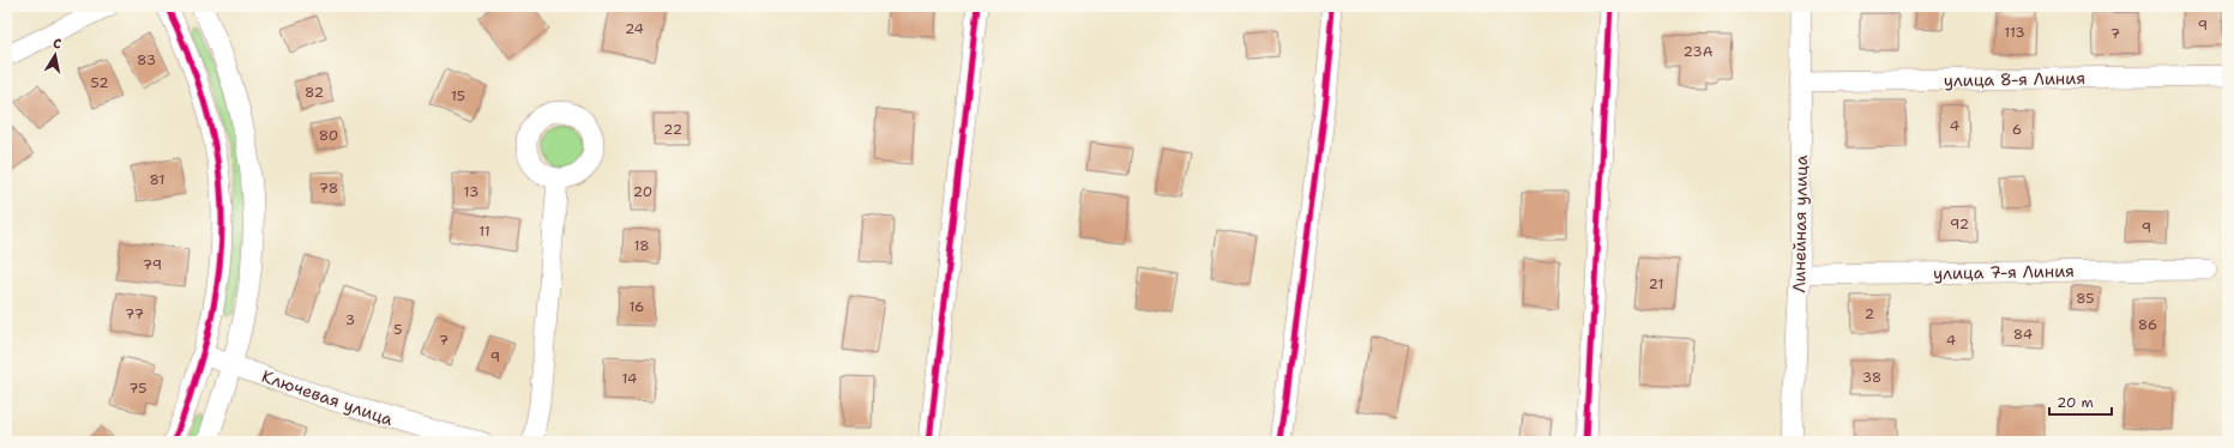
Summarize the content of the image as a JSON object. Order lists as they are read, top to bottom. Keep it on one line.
{"streets":{"street":["улица 8-я Линия","Линейная улица","улица 7-я Линия","Ключевая улица"]},"crossings":[["улица 8-я Линия","Линейная улица"],["Линейная улица","улица 7-я Линия"]],"house_numbers":["9","24","113","7","23А","83","52","82","15","4","22","6","80","81","78","13","20","92","9","11","18","79","21","85","16","77","2","3","86","5","84","7","4","9","38","14","75"],"scale_bar":"20 m","north":"top"}
